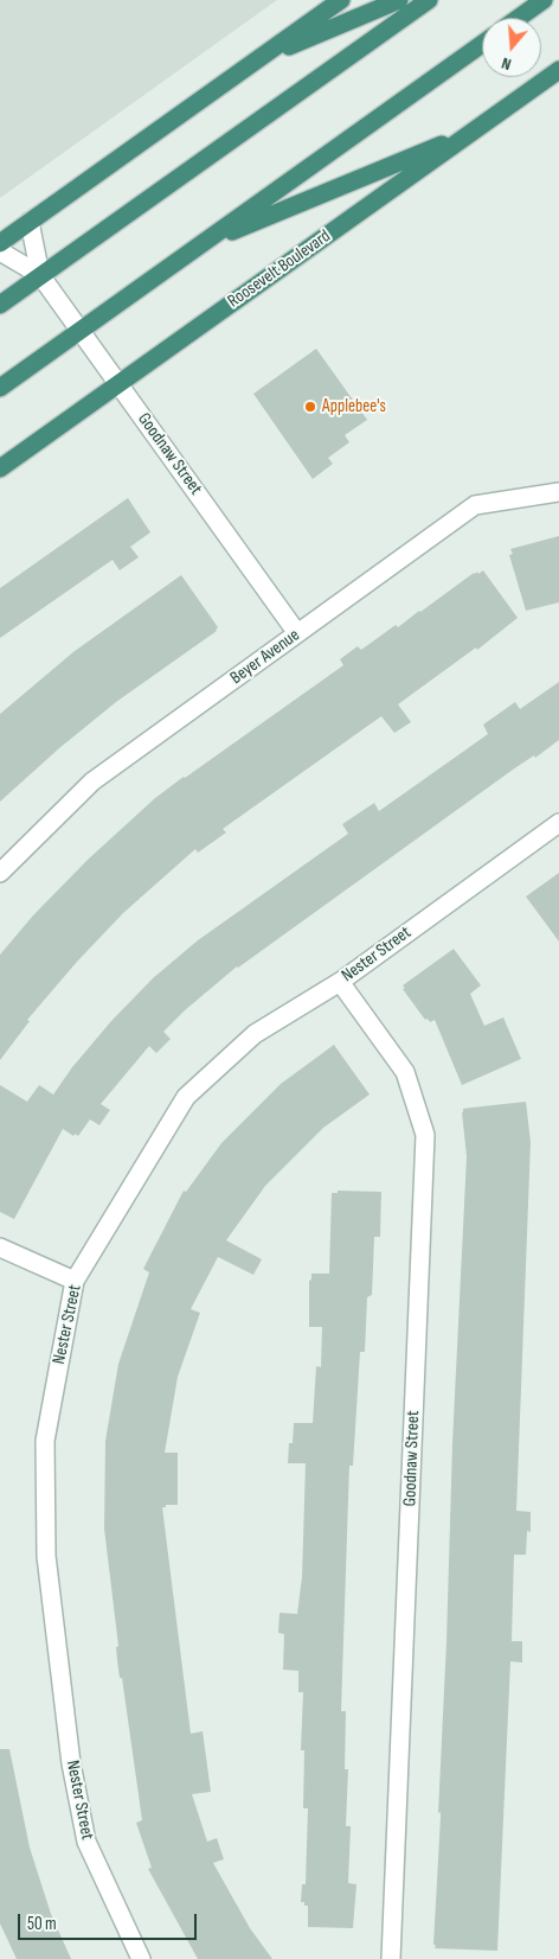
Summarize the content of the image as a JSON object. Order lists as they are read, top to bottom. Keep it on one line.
{"streets":{"highway":["Roosevelt Boulevard"],"street":["Goodnaw Street","Beyer Avenue","Nester Street"]},"crossings":[["Roosevelt Boulevard","Goodnaw Street"],["Goodnaw Street","Beyer Avenue"],["Goodnaw Street","Nester Street"]],"places":["Applebee's"],"scale_bar":"50 m","north":"bottom"}
